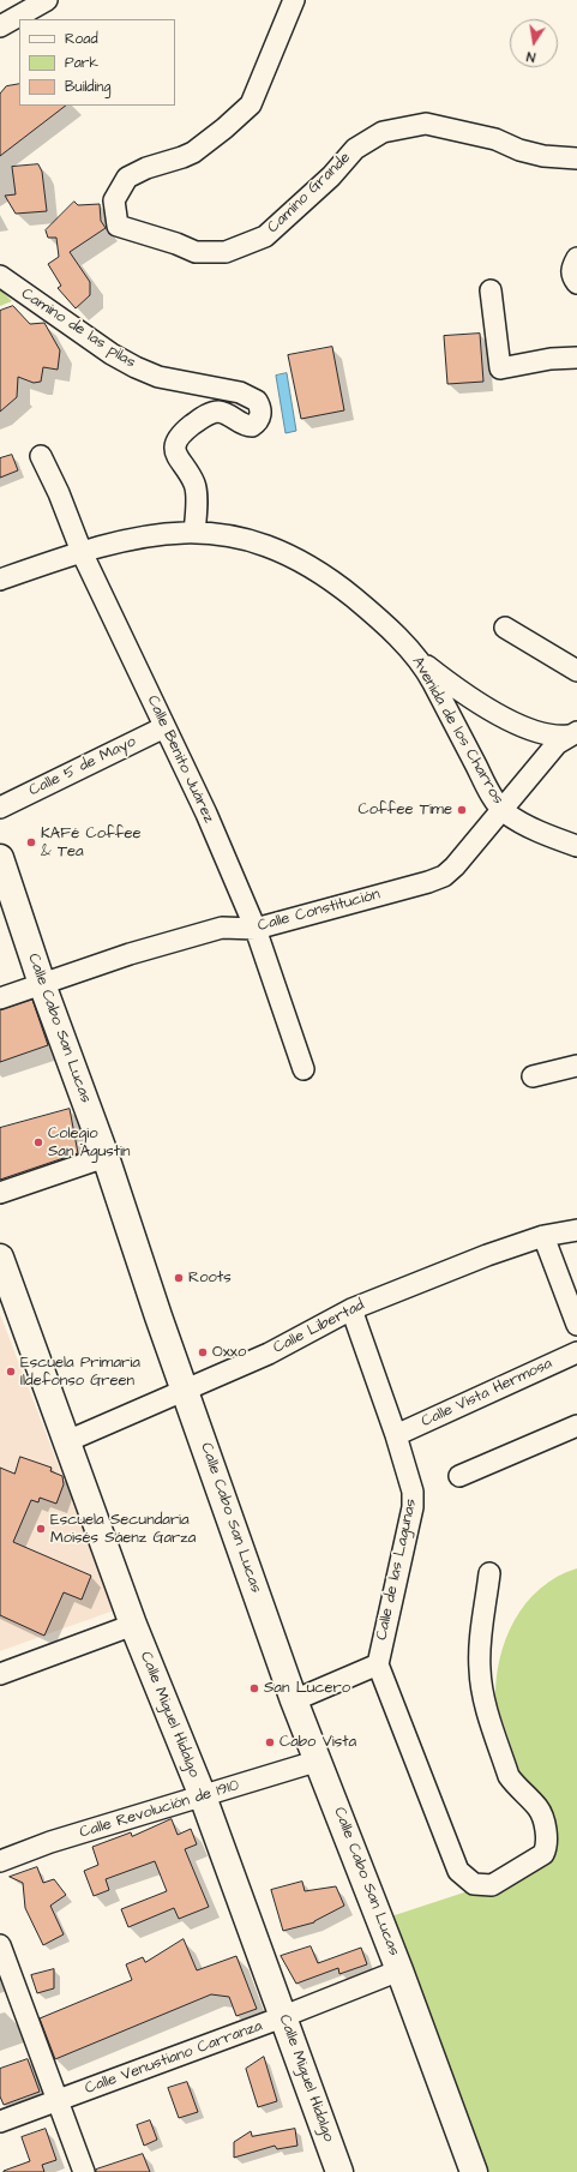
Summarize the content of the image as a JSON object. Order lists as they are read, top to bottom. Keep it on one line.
{"streets":{"main road":["Calle Cabo San Lucas","Calle Miguel Hidalgo"],"street":["Camino Grande","Camino de las pilas","Avenida de los Charros","Calle Benito Juárez","Calle 5 de Mayo","Calle Constitución","Calle Libertad","Calle Vista Hermosa","Calle de las Lagunas","Calle Revolución de 1910","Calle Venustiano Carranza"]},"crossings":[["Camino de las pilas","Avenida de los Charros"],["Avenida de los Charros","Calle Benito Juárez"],["Avenida de los Charros","Calle Constitución"],["Calle Benito Juárez","Calle 5 de Mayo"],["Calle Benito Juárez","Calle Constitución"],["Calle Constitución","Calle Cabo San Lucas"],["Calle Cabo San Lucas","Calle Libertad"],["Calle Cabo San Lucas","Calle Revolución de 1910"],["Calle Cabo San Lucas","Calle Venustiano Carranza"],["Calle Libertad","Calle de las Lagunas"],["Calle Libertad","Calle Miguel Hidalgo"],["Calle Vista Hermosa","Calle de las Lagunas"],["Calle Miguel Hidalgo","Calle Revolución de 1910"],["Calle Miguel Hidalgo","Calle Venustiano Carranza"]],"places":["Coffee Time","KAFé Coffee & Tea","Colegio San Agustin","Roots","Oxxo","Escuela Primaria Ildefonso Green","Escuela Secundaria Moisés Sáenz Garza","San Lucero","Cabo Vista"],"legend":["Road","Park","Building"],"north":"bottom"}
